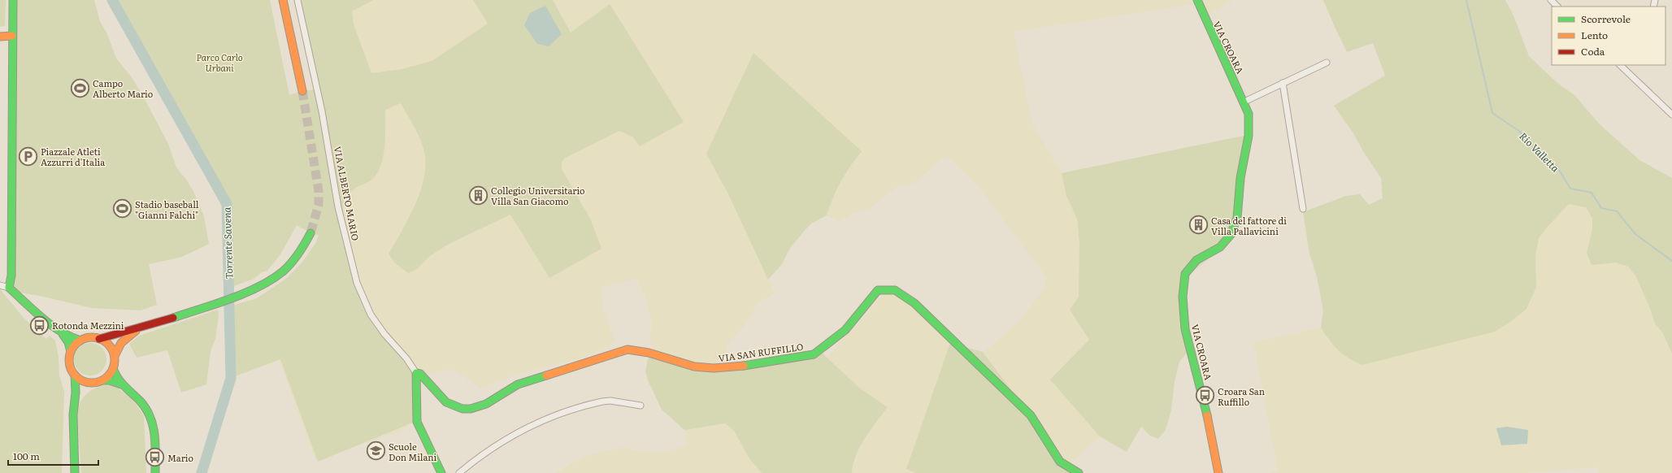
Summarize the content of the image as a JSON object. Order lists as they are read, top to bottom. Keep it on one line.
{"streets":{"street":["VIA CROARA","VIA ALBERTO MARIO","VIA SAN RUFFILLO"]},"crossings":[["VIA ALBERTO MARIO","VIA SAN RUFFILLO"]],"water":["Rio Valletta","Torrente Savena"],"parks":["Parco Carlo Urbani"],"places":{"sports":["Campo Alberto Mario","Stadio baseball \"Gianni Falchi\""],"parking":["Piazzale Atleti Azzurri d'Italia"],"building":["Collegio Universitario Villa San Giacomo","Casa del fattore di Villa Pallavicini"],"bus stop":["Rotonda Mezzini","Croara San Ruffillo","Mario"],"school or university":["Scuole Don Milani"]},"legend":["Scorrevole","Lento","Coda"],"scale_bar":"100 m"}
